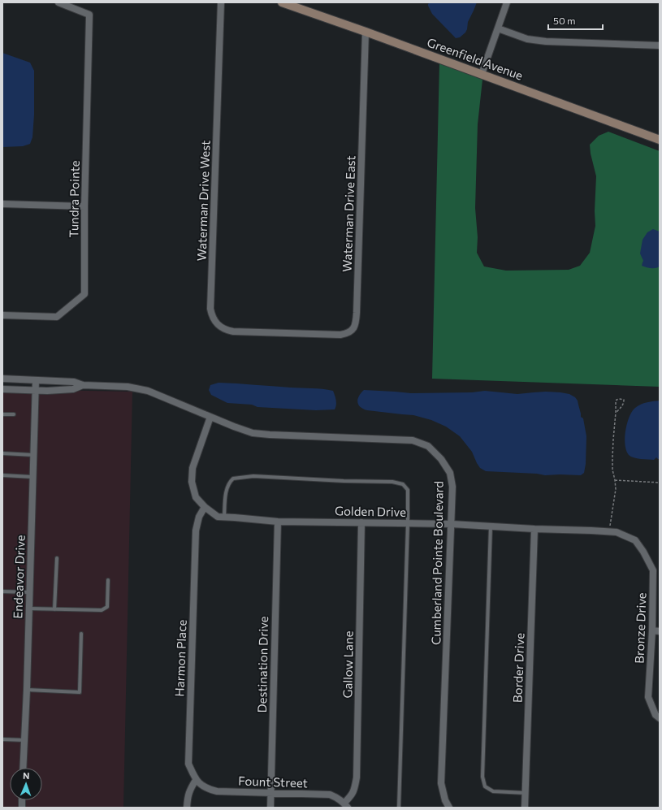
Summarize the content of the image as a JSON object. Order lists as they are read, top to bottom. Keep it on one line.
{"streets":{"main road":["Greenfield Avenue"],"street":["Tundra Pointe","Waterman Drive West","Waterman Drive East","Golden Drive","Cumberland Pointe Boulevard","Endeavor Drive","Bronze Drive","Harmon Place","Destination Drive","Gallow Lane","Border Drive","Fount Street"]},"crossings":[["Greenfield Avenue","Waterman Drive East"],["Waterman Drive West","Waterman Drive East"],["Golden Drive","Cumberland Pointe Boulevard"],["Golden Drive","Bronze Drive"],["Golden Drive","Harmon Place"],["Golden Drive","Destination Drive"],["Golden Drive","Gallow Lane"],["Golden Drive","Border Drive"],["Cumberland Pointe Boulevard","Endeavor Drive"],["Harmon Place","Fount Street"],["Destination Drive","Fount Street"],["Gallow Lane","Fount Street"]],"scale_bar":"50 m","north":"top"}
